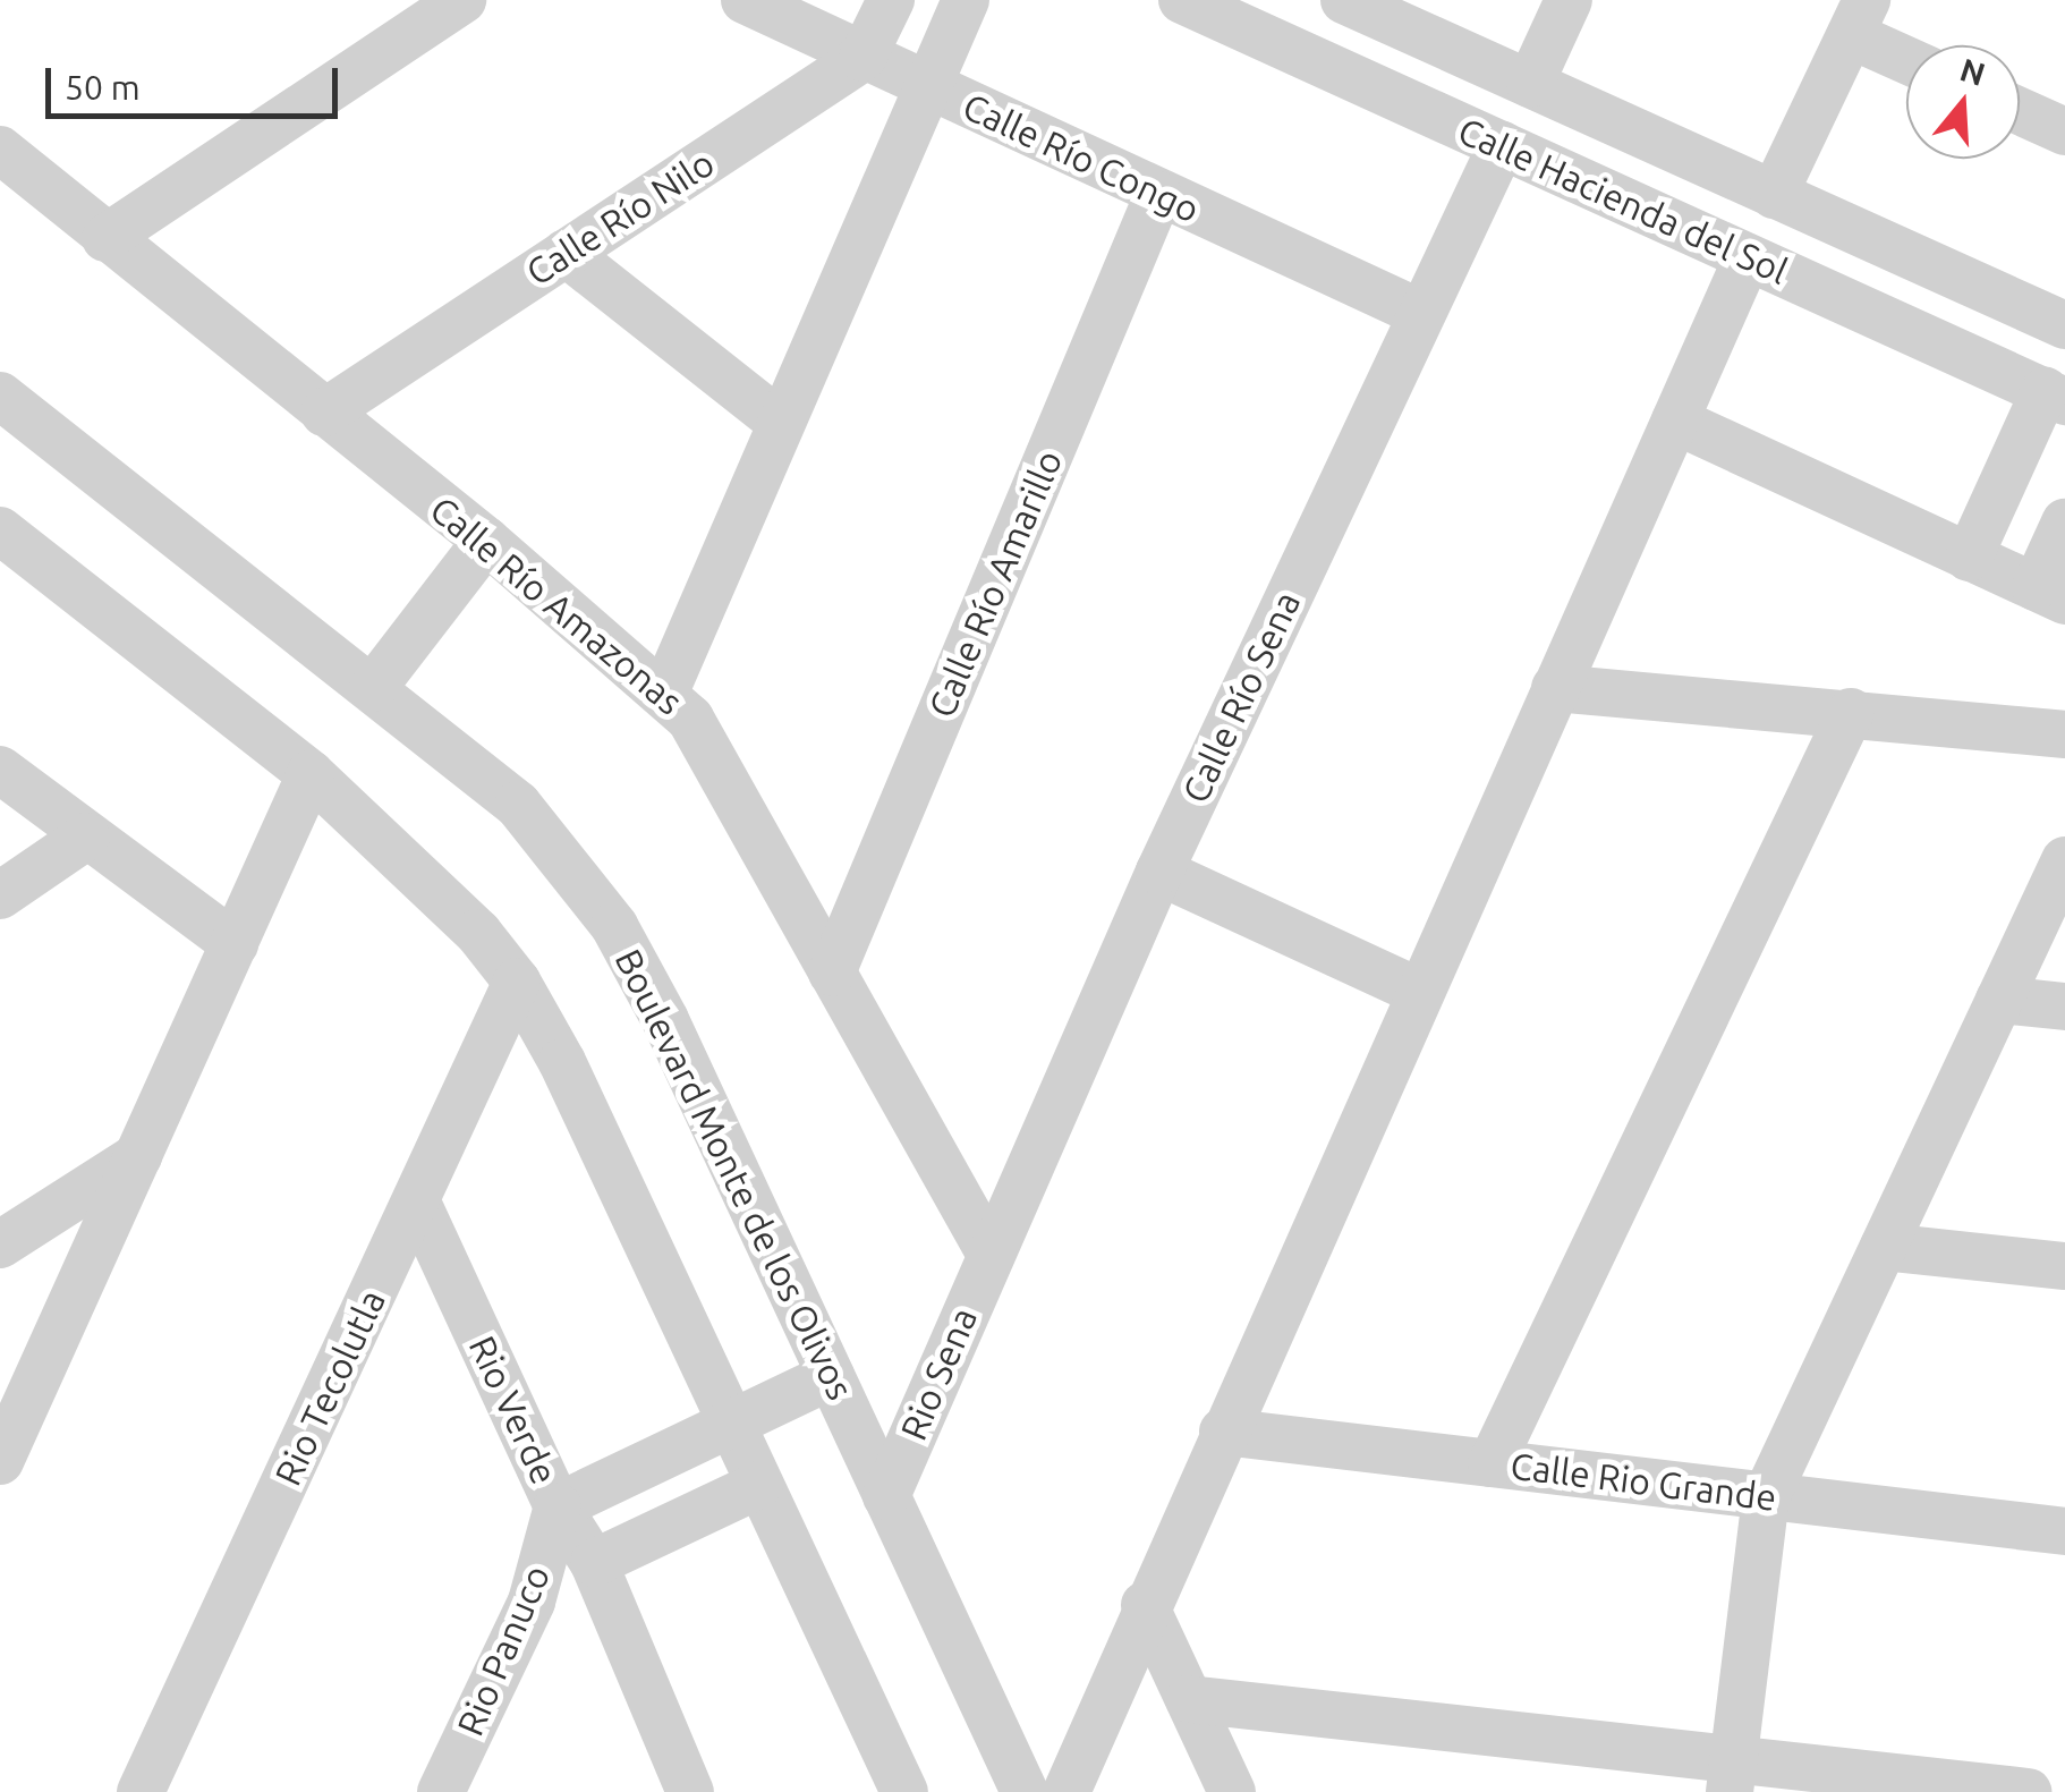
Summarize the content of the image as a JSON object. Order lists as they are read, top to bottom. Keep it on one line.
{"streets":{"street":["Calle Río Congo","Calle Hacienda del Sol","Calle Río Nilo","Calle Río Amarillo","Calle Río Amazonas","Calle Río Sena","Boulevard Monte de los Olivos","Rio Sena","Rio Tecolutla","Rio Verde","Calle Rio Grande","Rio Panuco"]},"crossings":[["Calle Río Congo","Calle Río Nilo"],["Calle Río Congo","Calle Río Amarillo"],["Calle Río Congo","Calle Río Sena"],["Calle Hacienda del Sol","Calle Río Sena"],["Calle Río Nilo","Calle Río Amazonas"],["Calle Río Amarillo","Calle Río Amazonas"],["Calle Río Amazonas","Calle Río Sena"],["Calle Río Amazonas","Rio Sena"],["Calle Río Sena","Rio Sena"],["Boulevard Monte de los Olivos","Rio Sena"],["Boulevard Monte de los Olivos","Rio Verde"],["Rio Tecolutla","Rio Verde"],["Rio Verde","Rio Panuco"]],"scale_bar":"50 m","north":"top"}
